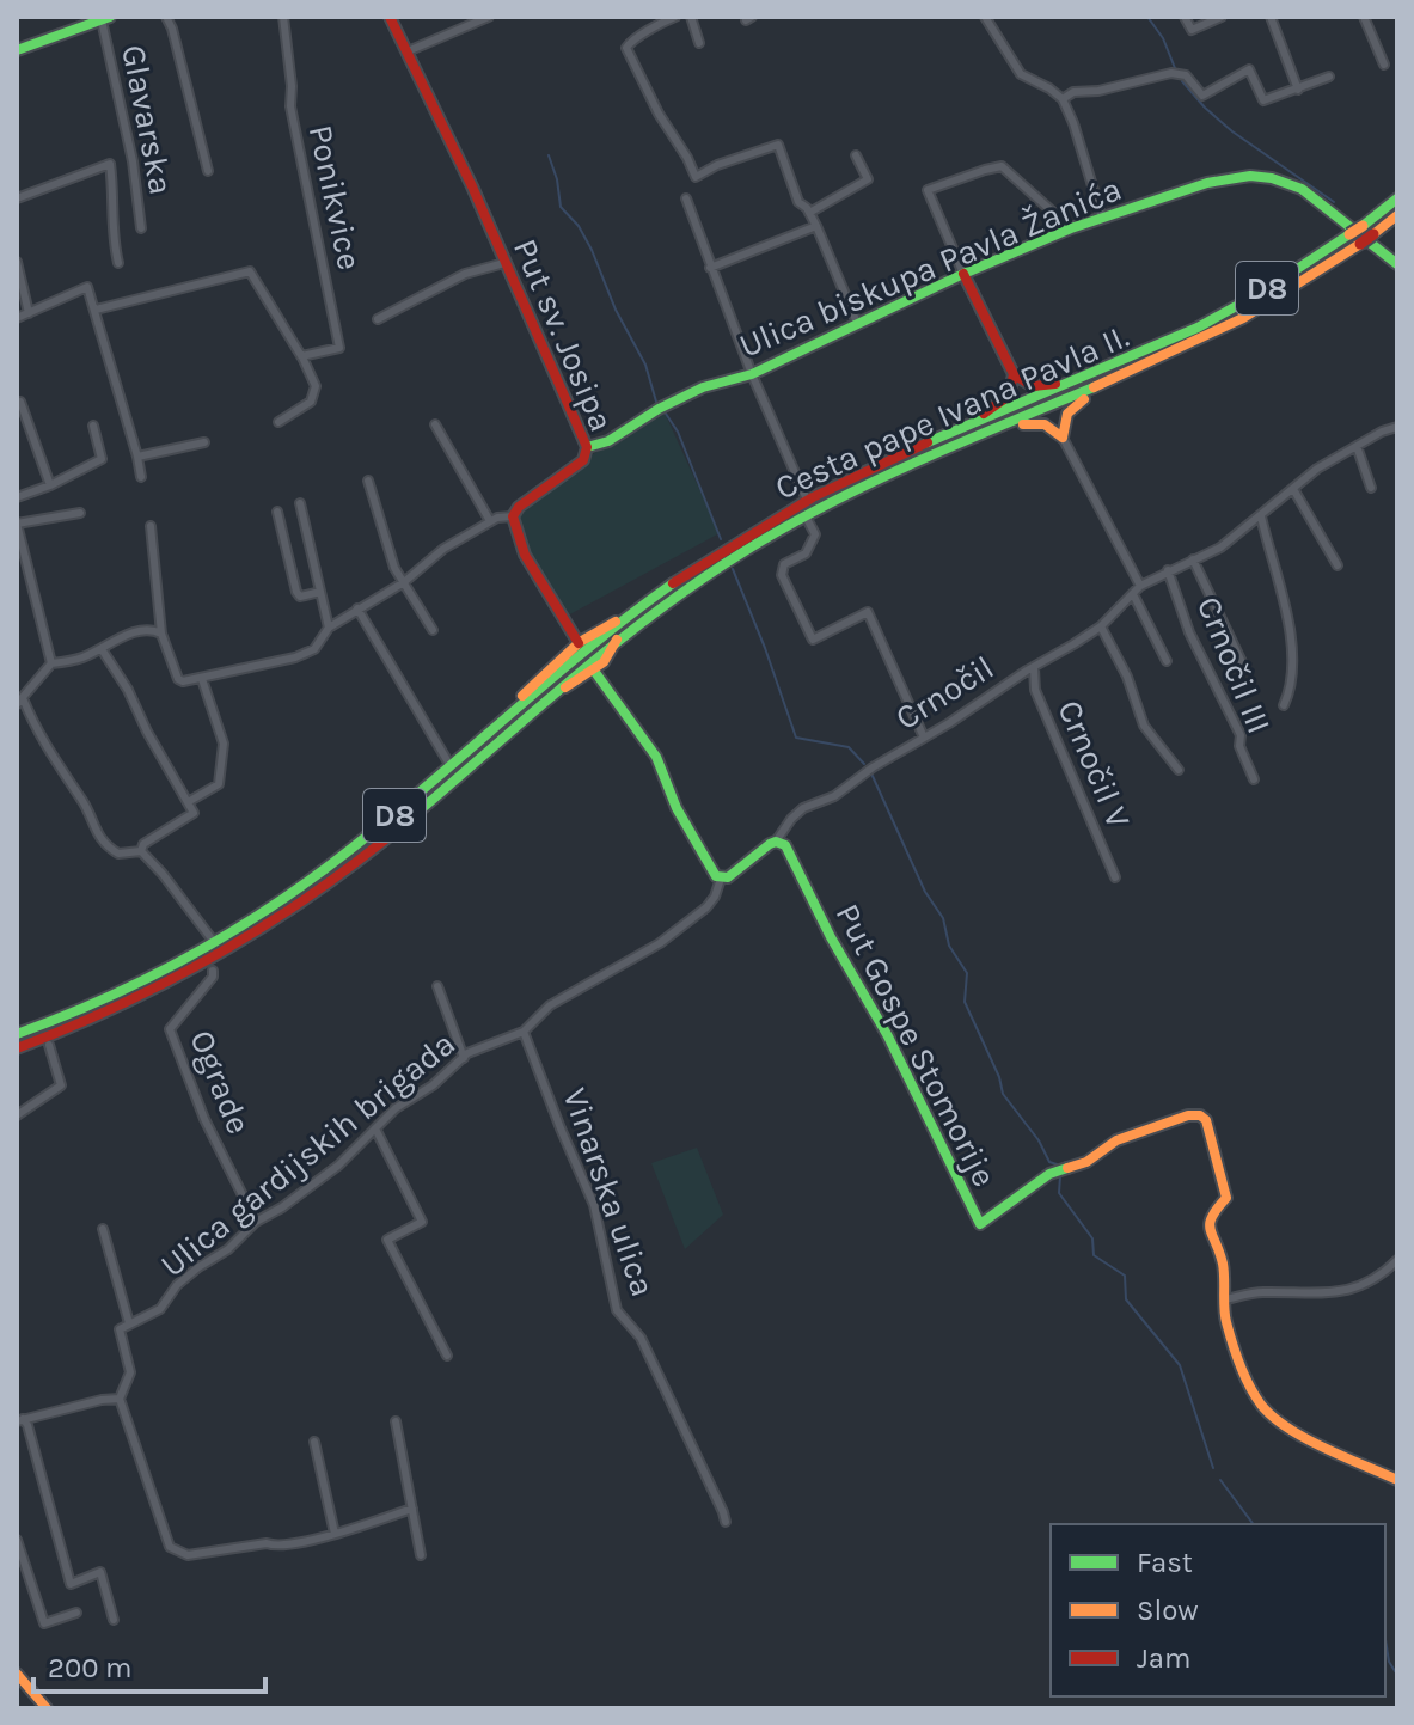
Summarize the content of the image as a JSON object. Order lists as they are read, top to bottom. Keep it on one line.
{"streets":{"main road":["Ulica biskupa Pavla Žanića","D8","Put sv. Josipa","Cesta pape Ivana Pavla II.","Put Gospe Stomorije"],"street":["Glavarska","Ponikvice","Crnočil III","Crnočil","Crnočil V","Ograde","Ulica gardijskih brigada","Vinarska ulica"]},"crossings":[["Ulica biskupa Pavla Žanića","Put sv. Josipa"],["Ulica biskupa Pavla Žanića","Cesta pape Ivana Pavla II."],["Crnočil III","Crnočil"],["Crnočil","Crnočil V"],["Crnočil","Put Gospe Stomorije"],["Ograde","Ulica gardijskih brigada"],["Ulica gardijskih brigada","Vinarska ulica"]],"legend":["Fast","Slow","Jam"],"scale_bar":"200 m"}
